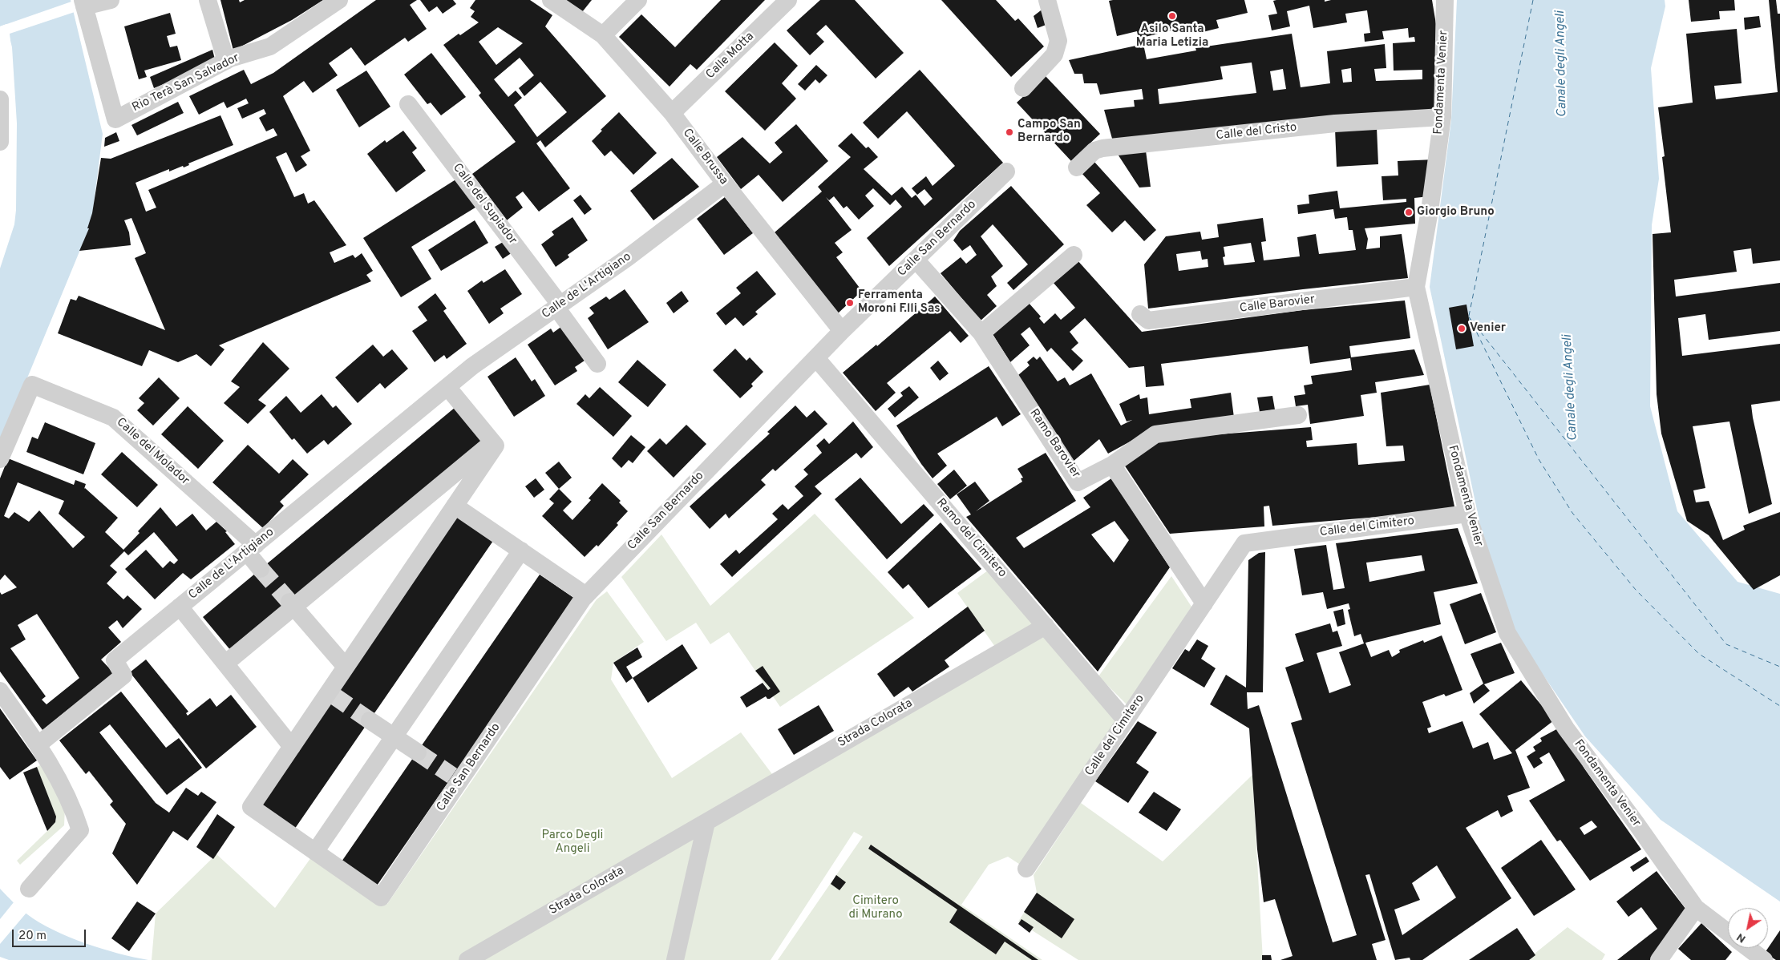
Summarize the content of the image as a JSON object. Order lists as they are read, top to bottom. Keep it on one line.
{"streets":{"street":["Calle Motta","Fondamenta Venier","Rio Terà San Salvador","Calle del Cristo","Calle Brussa","Calle del Supiador","Calle San Bernardo","Calle de L'Artigiano","Calle Barovier","Ramo Barovier","Calle del Molador","Calle del Cimitero","Ramo del Cimitero","Strada Colorata"]},"crossings":[["Calle Motta","Calle Brussa"],["Fondamenta Venier","Calle del Cristo"],["Fondamenta Venier","Calle Barovier"],["Fondamenta Venier","Calle del Cimitero"],["Calle Brussa","Calle San Bernardo"],["Calle Brussa","Calle de L'Artigiano"],["Calle del Supiador","Calle de L'Artigiano"],["Calle San Bernardo","Ramo Barovier"],["Calle San Bernardo","Ramo del Cimitero"],["Calle de L'Artigiano","Calle del Molador"],["Calle del Cimitero","Ramo del Cimitero"],["Ramo del Cimitero","Strada Colorata"]],"water":["Canale degli Angeli"],"parks":["Parco Degli Angeli","Cimitero di Murano"],"places":["Asilo Santa Maria Letizia","Campo San Bernardo","Giorgio Bruno","Ferramenta Moroni F.lli Sas","Venier"],"scale_bar":"20 m","north":"bottom left"}
